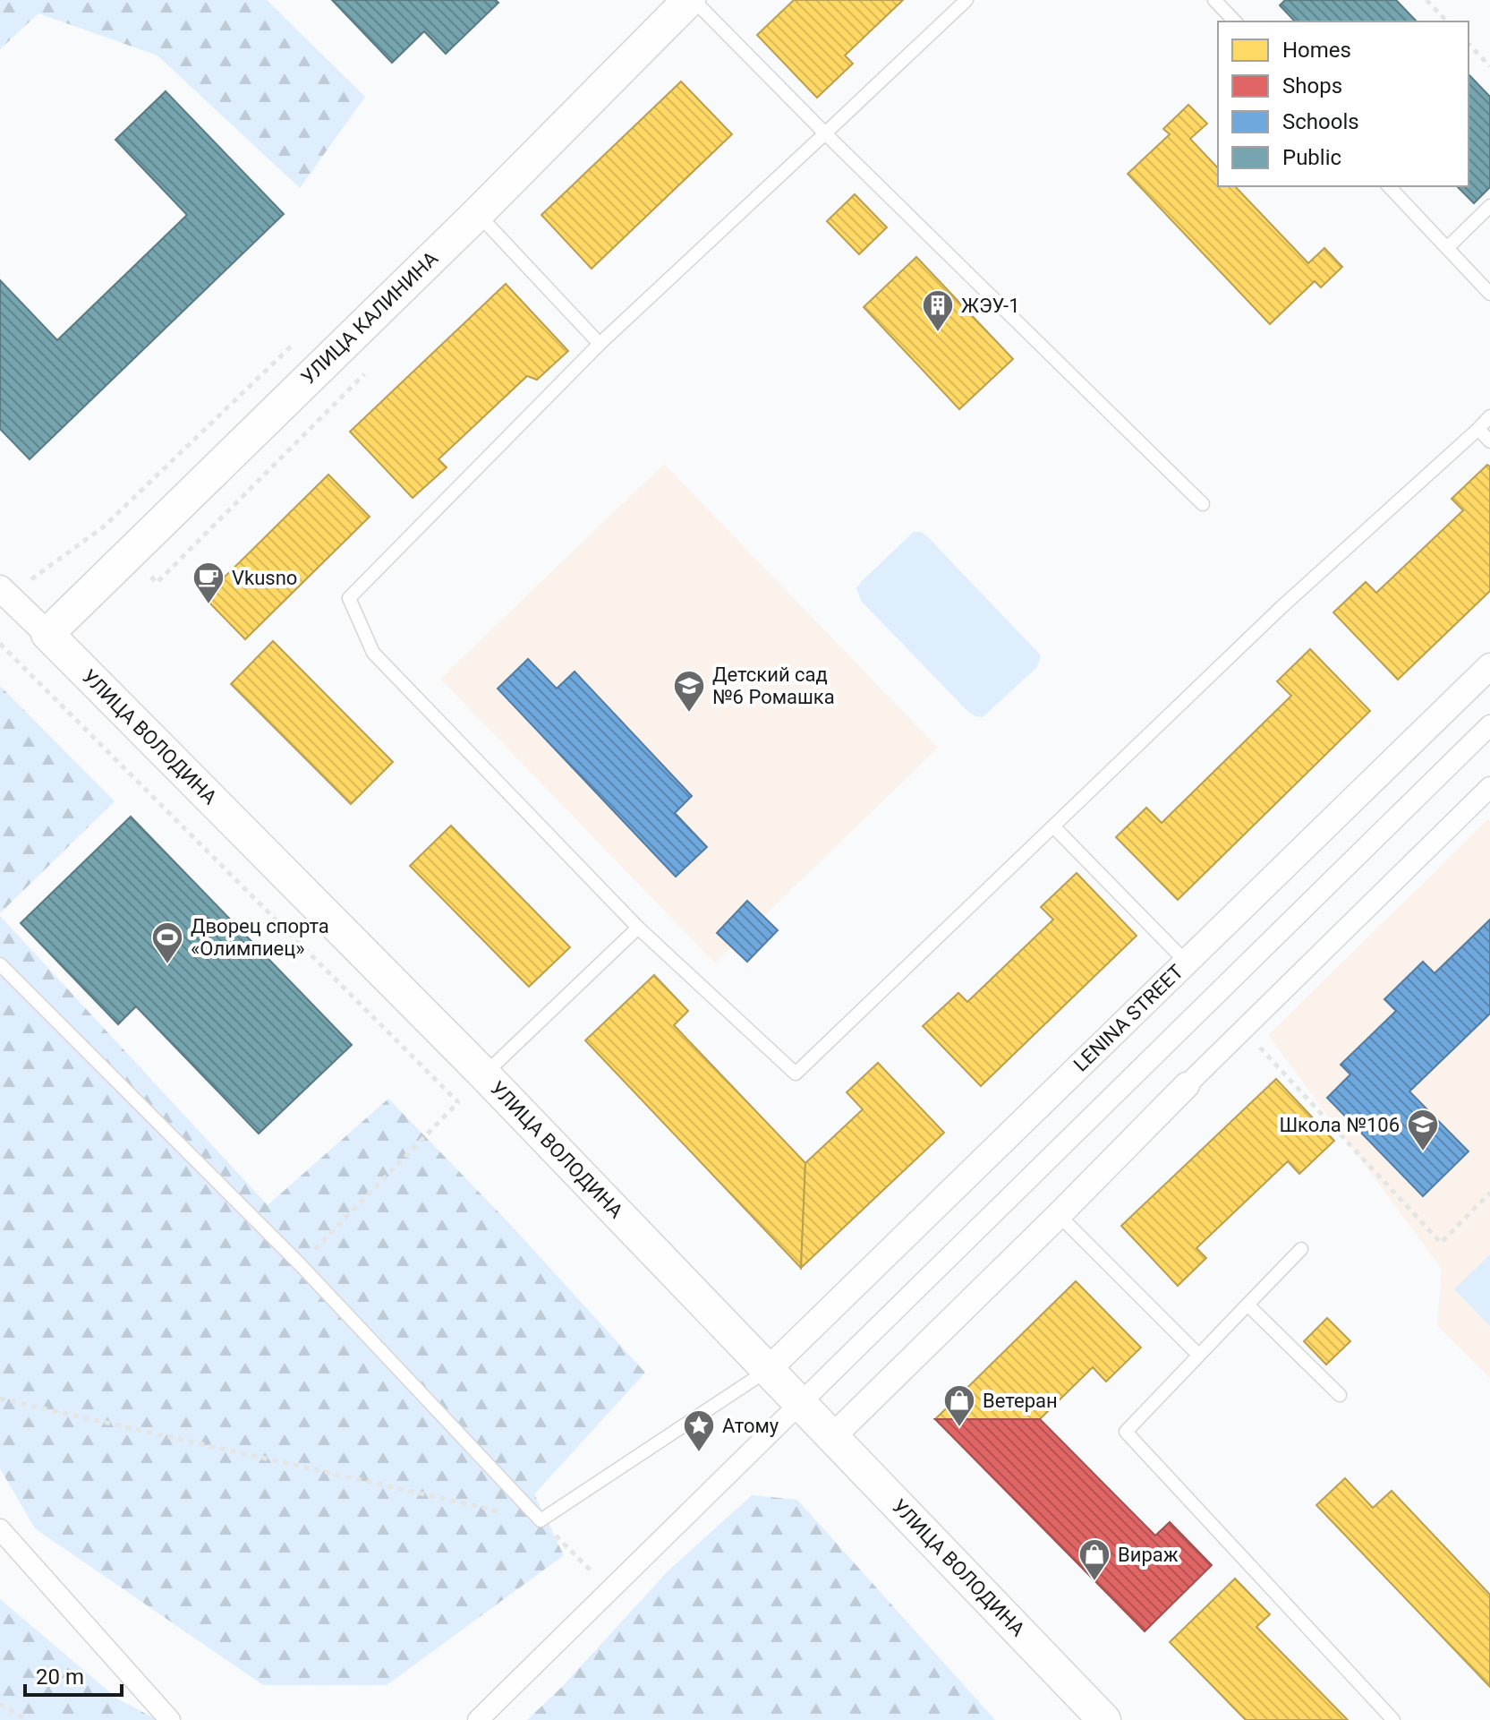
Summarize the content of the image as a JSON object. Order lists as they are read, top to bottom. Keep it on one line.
{"streets":{"street":["УЛИЦА КАЛИНИНА","УЛИЦА ВОЛОДИНА","LENINA STREET"]},"crossings":[["УЛИЦА КАЛИНИНА","УЛИЦА ВОЛОДИНА"],["УЛИЦА ВОЛОДИНА","LENINA STREET"]],"places":{"building":["ЖЭУ-1"],"cafe":["Vkusno"],"school or university":["Детский сад №6 Ромашка","Школа №106"],"sports":["Дворец спорта «Олимпиец»"],"shop":["Ветеран","Вираж"],"place":["Атому"]},"legend":["Homes","Shops","Schools","Public"],"scale_bar":"20 m"}
